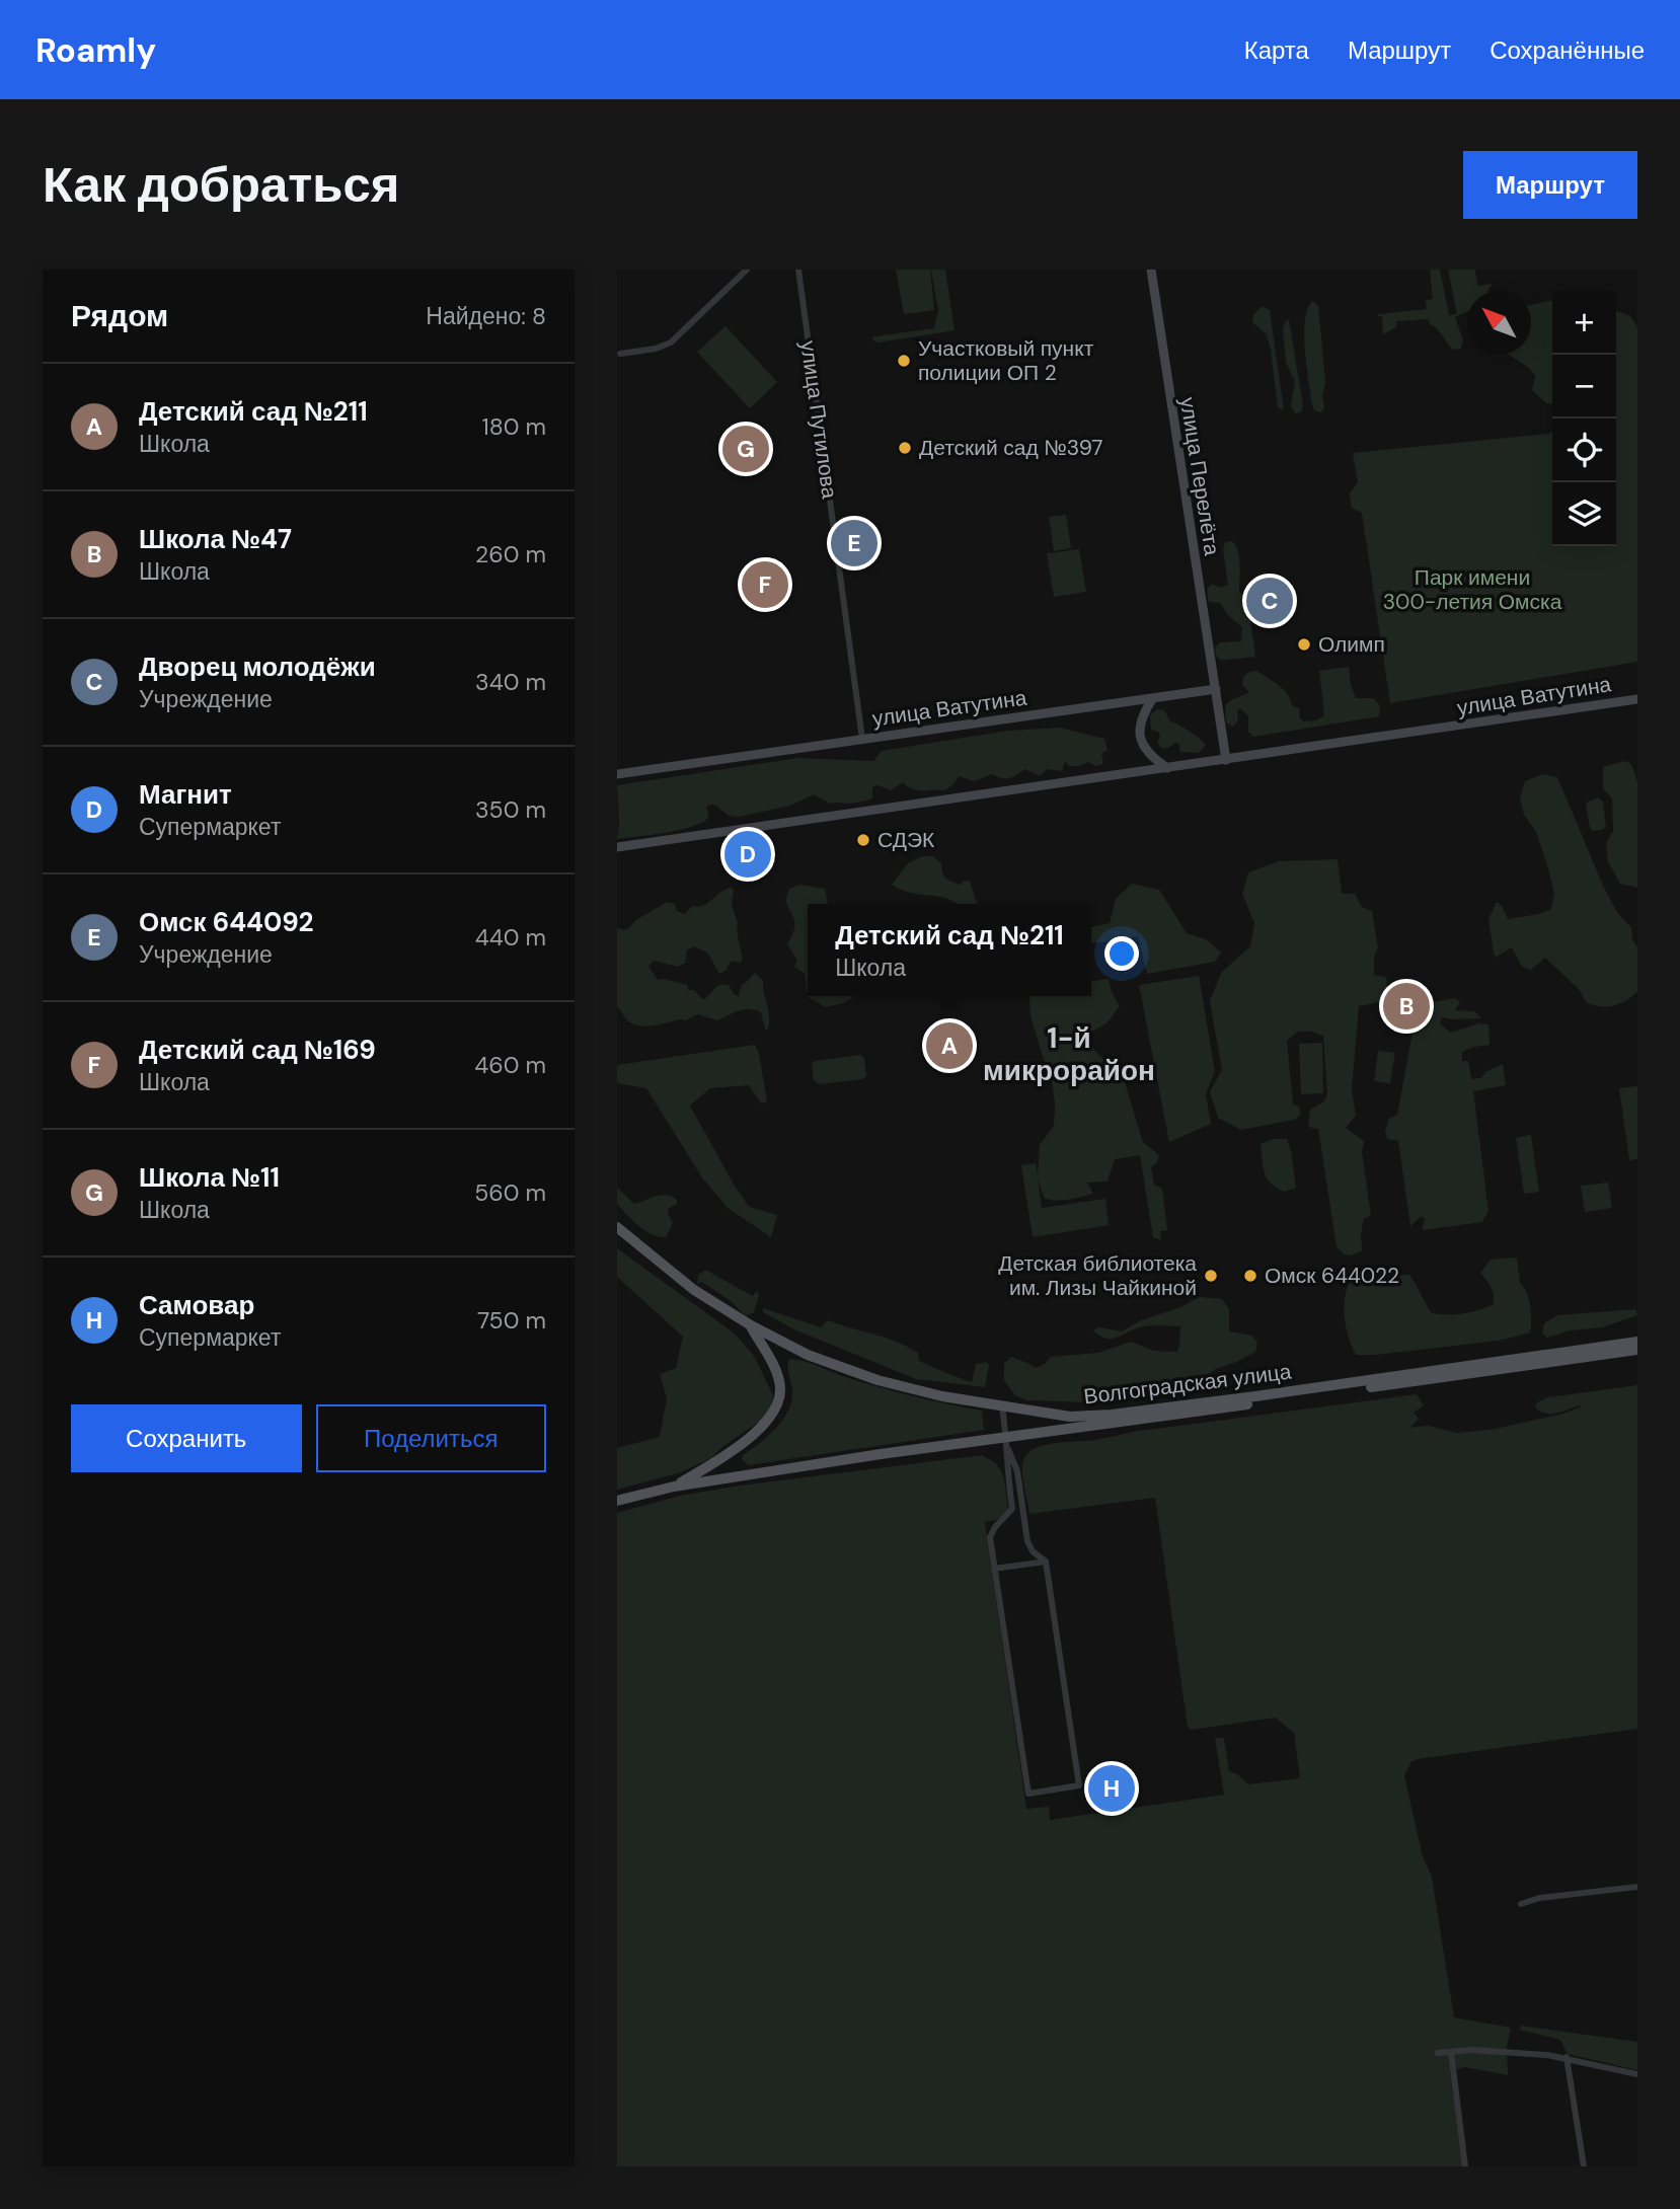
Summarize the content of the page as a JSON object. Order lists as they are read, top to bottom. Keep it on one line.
{"streets":{"main road":["улица Перелёта","улица Ватутина","Волгоградская улица"],"street":["улица Путилова"]},"crossings":[["улица Путилова","улица Ватутина"],["улица Перелёта","улица Ватутина"]],"districts":["1-й микрорайон"],"parks":["Парк имени 300-летия Омска"],"places":["Участковый пункт полиции ОП 2","Детский сад №397","Олимп","СДЭК","Детская библиотека им. Лизы Чайкиной","Омск 644022"],"north":"top left","page":{"header":"Roamly","nav":["Карта","Маршрут","Сохранённые"],"buttons":["Маршрут",["Сохранить","Поделиться"]],"title":"Как добраться","heading":["Рядом","Найдено: 8"],"map_buttons":["+","−"],"list":[{"mark":"A","name":"Детский сад №211","note":"Школа","value":"180 m"},{"mark":"B","name":"Школа №47","note":"Школа","value":"260 m"},{"mark":"C","name":"Дворец молодёжи","note":"Учреждение","value":"340 m"},{"mark":"D","name":"Магнит","note":"Супермаркет","value":"350 m"},{"mark":"E","name":"Омск 644092","note":"Учреждение","value":"440 m"},{"mark":"F","name":"Детский сад №169","note":"Школа","value":"460 m"},{"mark":"G","name":"Школа №11","note":"Школа","value":"560 m"},{"mark":"H","name":"Самовар","note":"Супермаркет","value":"750 m"}],"pins":["G","E","F","C","D","B","A","H"],"popup":["Детский сад №211","Школа"]}}
